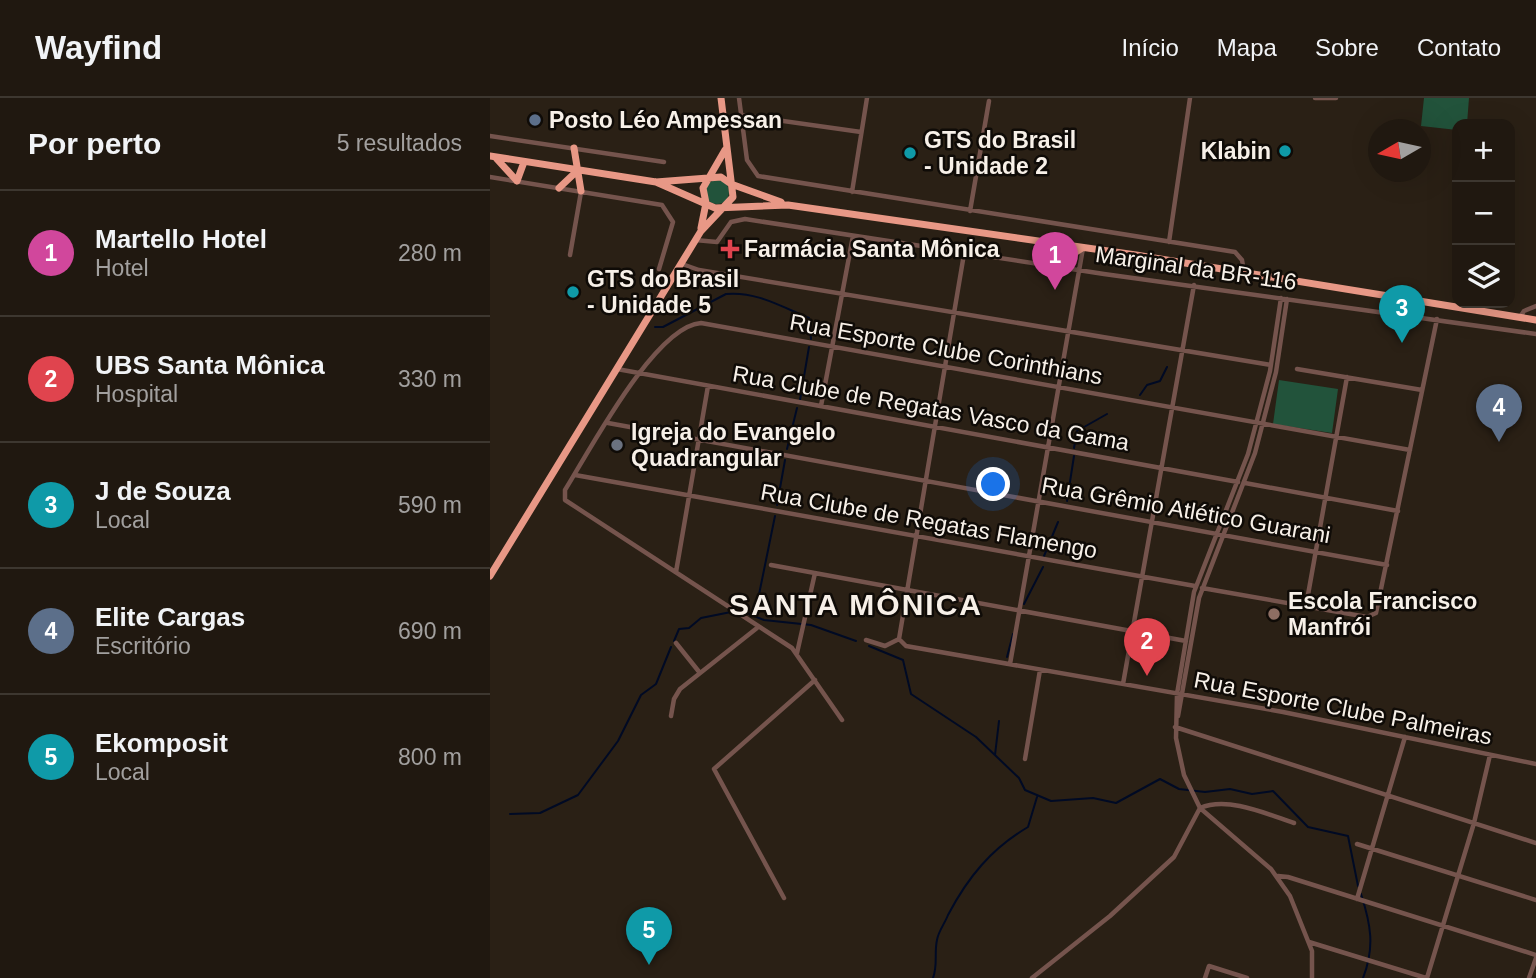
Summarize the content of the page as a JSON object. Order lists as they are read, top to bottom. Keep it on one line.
{"streets":{"street":["Marginal da BR-116","Rua Esporte Clube Corinthians","Rua Clube de Regatas Vasco da Gama","Rua Grêmio Atlético Guarani","Rua Clube de Regatas Flamengo","Rua Esporte Clube Palmeiras"]},"crossings":[["Rua Esporte Clube Corinthians","Rua Clube de Regatas Vasco da Gama"],["Rua Esporte Clube Corinthians","Rua Grêmio Atlético Guarani"],["Rua Esporte Clube Corinthians","Rua Clube de Regatas Flamengo"]],"districts":["SANTA MÔNICA"],"places":{"other":["Posto Léo Ampessan","Klabin","GTS do Brasil - Unidade 2","GTS do Brasil - Unidade 5","Igreja do Evangelo Quadrangular","Escola Francisco Manfrói"],"health":["Farmácia Santa Mônica"]},"north":"left","page":{"header":"Wayfind","nav":["Início","Mapa","Sobre","Contato"],"heading":["Por perto","5 resultados"],"map_buttons":["+","−"],"list":[{"mark":"1","name":"Martello Hotel","note":"Hotel","value":"280 m"},{"mark":"2","name":"UBS Santa Mônica","note":"Hospital","value":"330 m"},{"mark":"3","name":"J de Souza","note":"Local","value":"590 m"},{"mark":"4","name":"Elite Cargas","note":"Escritório","value":"690 m"},{"mark":"5","name":"Ekomposit","note":"Local","value":"800 m"}],"pins":["1","3","4","2","5"]}}
